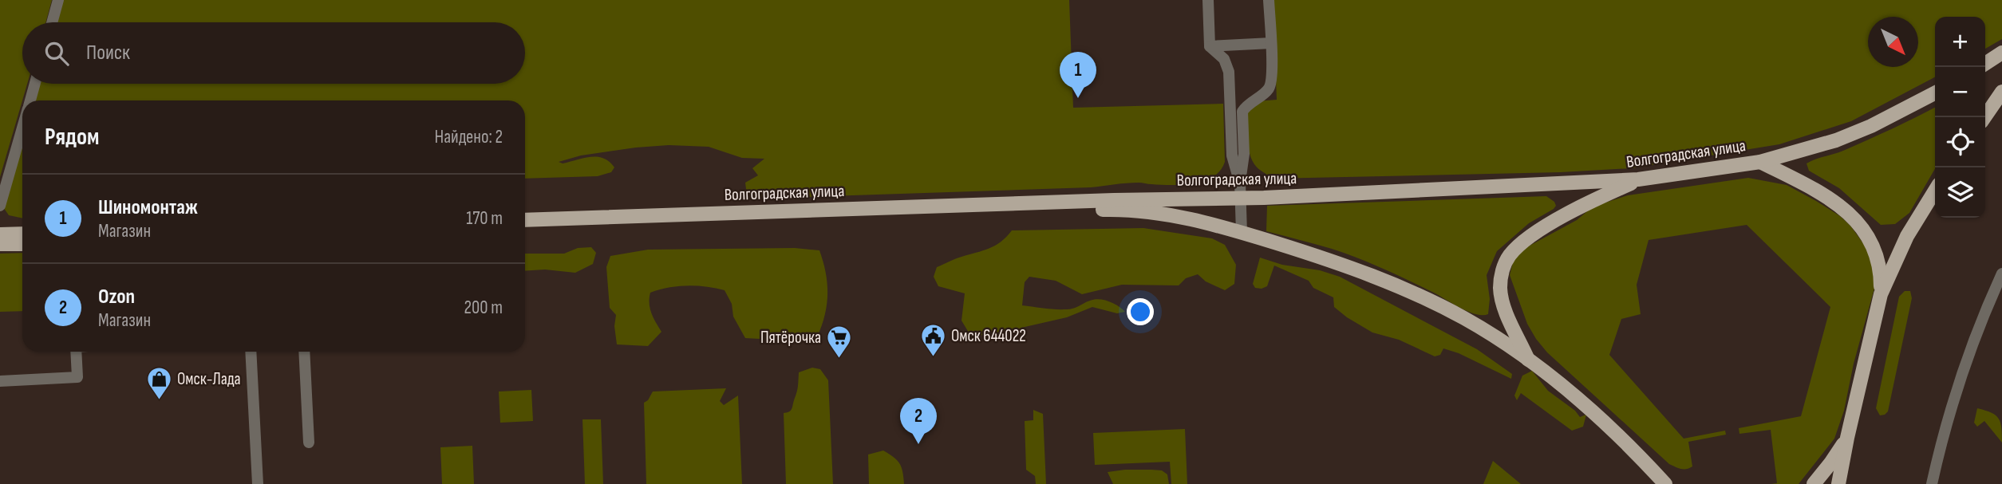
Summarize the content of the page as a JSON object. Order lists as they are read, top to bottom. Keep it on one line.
{"streets":{"main road":["Волгоградская улица"]},"places":{"public building":["Омск 644022"],"supermarket":["Пятёрочка"],"shop":["Омск-Лада"]},"north":"bottom right","page":{"map_buttons":["+","−"],"search":"Поиск","pins":["1","2"],"heading":["Рядом","Найдено: 2"],"list":[{"mark":"1","name":"Шиномонтаж","note":"Магазин","value":"170 m"},{"mark":"2","name":"Ozon","note":"Магазин","value":"200 m"}]}}
